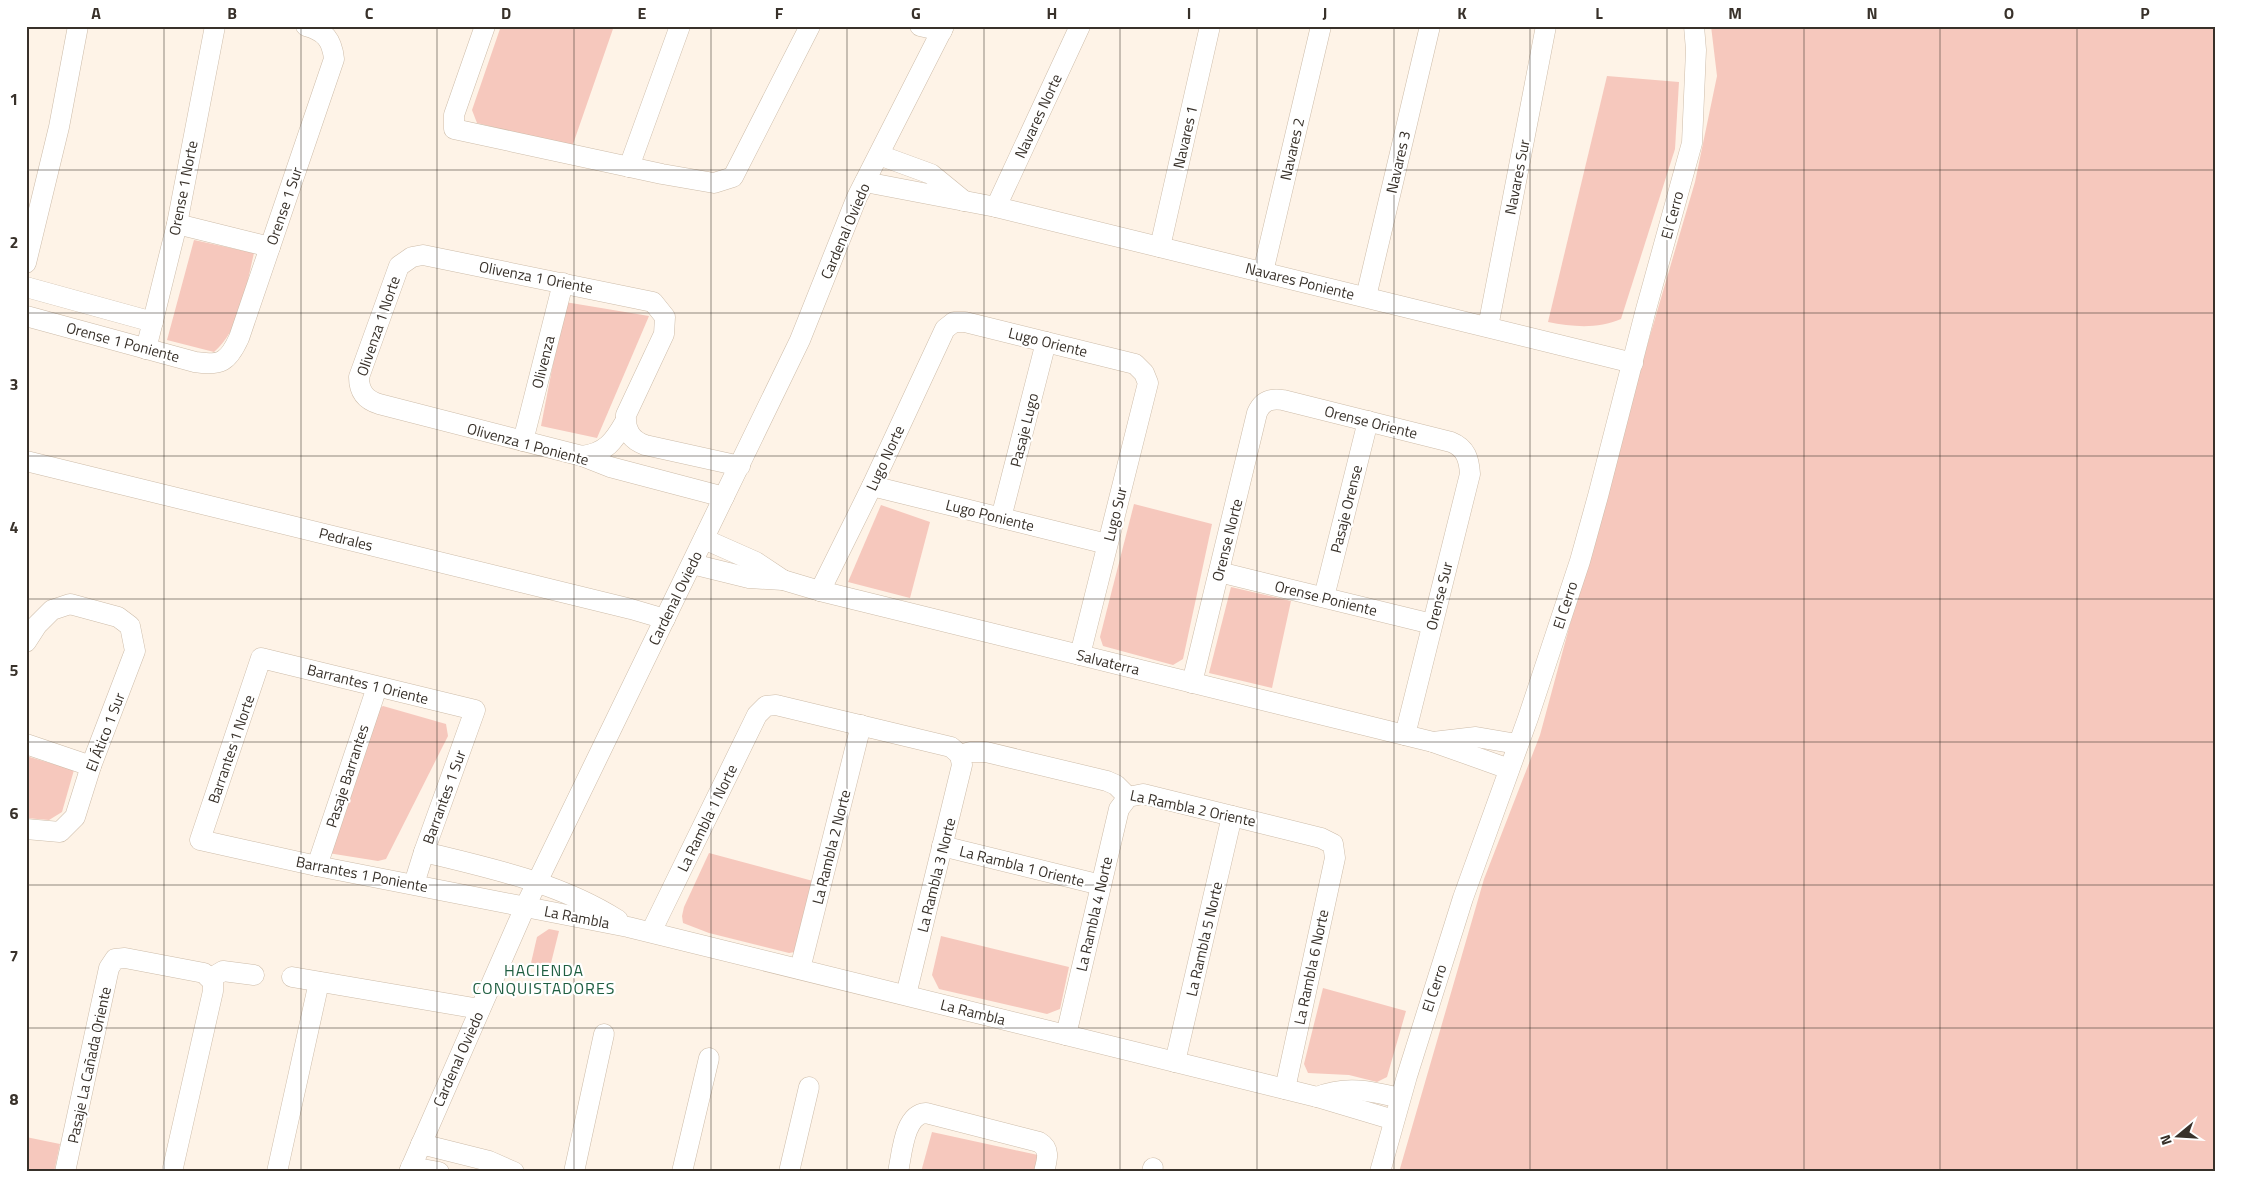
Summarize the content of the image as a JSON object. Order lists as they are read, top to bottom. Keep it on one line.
{"streets":{"street":["Navares Norte","Navares 1","Navares 2","Navares 3","Navares Sur","Orense 1 Norte","Orense 1 Sur","El Cerro","Cardenal Oviedo","Olivenza 1 Oriente","Navares Poniente","Olivenza 1 Norte","Orense 1 Poniente","Lugo Oriente","Olivenza","Orense Oriente","Pasaje Lugo","Olivenza 1 Poniente","Lugo Norte","Pasaje Orense","Lugo Sur","Lugo Poniente","Pedrales","Orense Norte","Orense Sur","Orense Poniente","Salvaterra","Barrantes 1 Oriente","El Ático 1 Sur","Barrantes 1 Norte","Pasaje Barrantes","Barrantes 1 Sur","La Rambla 2 Oriente","La Rambla 1 Norte","La Rambla 2 Norte","La Rambla 1 Oriente","Barrantes 1 Poniente","La Rambla 3 Norte","La Rambla 4 Norte","La Rambla","La Rambla 5 Norte","La Rambla 6 Norte","Pasaje La Cañada Oriente"]},"crossings":[["Navares Norte","Navares Poniente"],["Navares 1","Navares Poniente"],["Navares 2","Navares Poniente"],["Navares 3","Navares Poniente"],["Navares Sur","Navares Poniente"],["Orense 1 Norte","Orense 1 Poniente"],["Orense 1 Sur","Orense 1 Poniente"],["El Cerro","Navares Poniente"],["El Cerro","Salvaterra"],["El Cerro","La Rambla"],["Cardenal Oviedo","Navares Poniente"],["Cardenal Oviedo","Olivenza 1 Poniente"],["Cardenal Oviedo","Pedrales"],["Cardenal Oviedo","Salvaterra"],["Cardenal Oviedo","Barrantes 1 Poniente"],["Cardenal Oviedo","La Rambla"],["Olivenza 1 Oriente","Olivenza 1 Norte"],["Olivenza 1 Oriente","Olivenza"],["Olivenza 1 Norte","Olivenza 1 Poniente"],["Lugo Oriente","Pasaje Lugo"],["Lugo Oriente","Lugo Norte"],["Lugo Oriente","Lugo Sur"],["Olivenza","Olivenza 1 Poniente"],["Orense Oriente","Pasaje Orense"],["Orense Oriente","Orense Norte"],["Orense Oriente","Orense Sur"],["Pasaje Lugo","Lugo Poniente"],["Lugo Norte","Lugo Poniente"],["Lugo Norte","Salvaterra"],["Pasaje Orense","Orense Poniente"],["Lugo Sur","Lugo Poniente"],["Lugo Sur","Salvaterra"],["Orense Norte","Orense Poniente"],["Orense Norte","Salvaterra"],["Orense Sur","Orense Poniente"],["Orense Sur","Salvaterra"],["Barrantes 1 Oriente","Barrantes 1 Norte"],["Barrantes 1 Oriente","Pasaje Barrantes"],["Barrantes 1 Oriente","Barrantes 1 Sur"],["Barrantes 1 Norte","Barrantes 1 Poniente"],["Pasaje Barrantes","Barrantes 1 Poniente"],["Barrantes 1 Sur","Barrantes 1 Poniente"],["La Rambla 2 Oriente","La Rambla 3 Norte"],["La Rambla 2 Oriente","La Rambla 4 Norte"],["La Rambla 2 Oriente","La Rambla 5 Norte"],["La Rambla 2 Oriente","La Rambla 6 Norte"],["La Rambla 1 Norte","La Rambla 2 Norte"],["La Rambla 1 Norte","La Rambla"],["La Rambla 2 Norte","La Rambla"],["La Rambla 1 Oriente","La Rambla 3 Norte"],["La Rambla 1 Oriente","La Rambla 4 Norte"],["Barrantes 1 Poniente","La Rambla"],["La Rambla 3 Norte","La Rambla"],["La Rambla 4 Norte","La Rambla"],["La Rambla","La Rambla 5 Norte"],["La Rambla","La Rambla 6 Norte"]],"districts":["HACIENDA CONQUISTADORES"],"north":"left","grid":{"columns":["A","B","C","D","E","F","G","H","I","J","K","L","M","N","O","P"],"rows":["1","2","3","4","5","6","7","8"]}}
